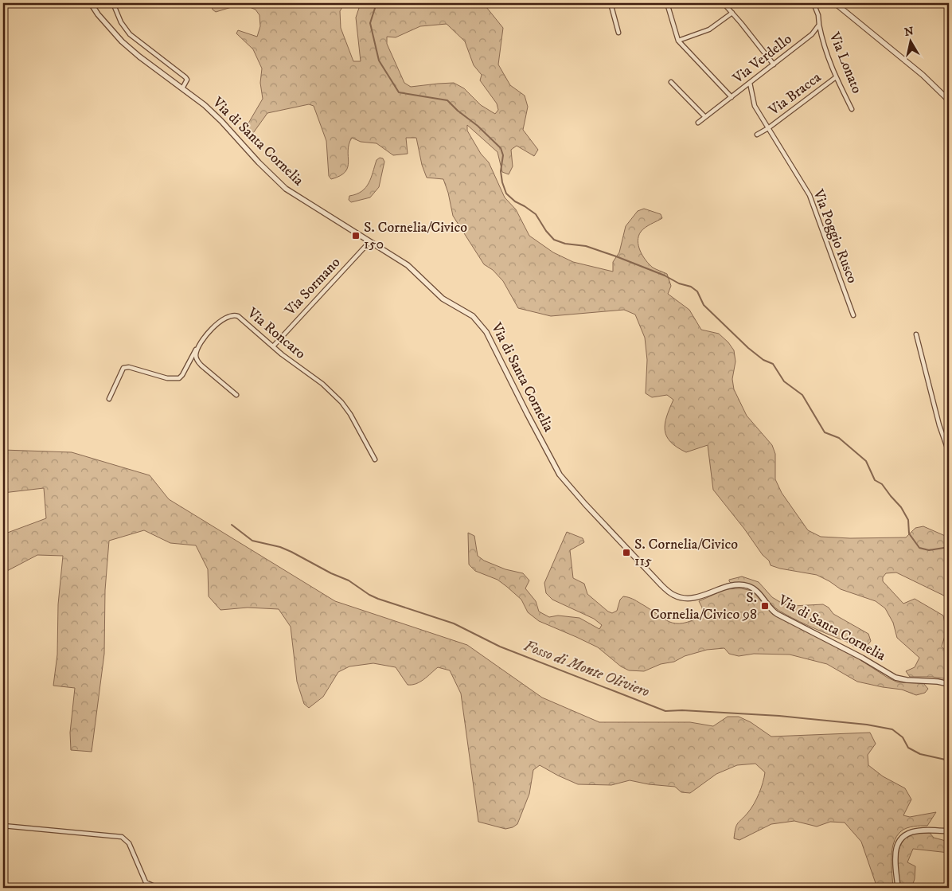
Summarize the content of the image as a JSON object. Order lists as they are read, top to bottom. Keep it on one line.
{"streets":{"street":["Via Verdello","Via Lonato","Via Bracca","Via di Santa Cornelia","Via Poggio Rusco","Via Sormano","Via Roncaro"]},"crossings":[["Via Verdello","Via Lonato"],["Via Verdello","Via Poggio Rusco"],["Via Lonato","Via Bracca"],["Via Bracca","Via Poggio Rusco"],["Via di Santa Cornelia","Via Sormano"],["Via Sormano","Via Roncaro"]],"water":["Fosso di Monte Oliviero"],"places":{"transit":["S. Cornelia/Civico 150","S. Cornelia/Civico 115","S. Cornelia/Civico 98"]},"north":"top"}
